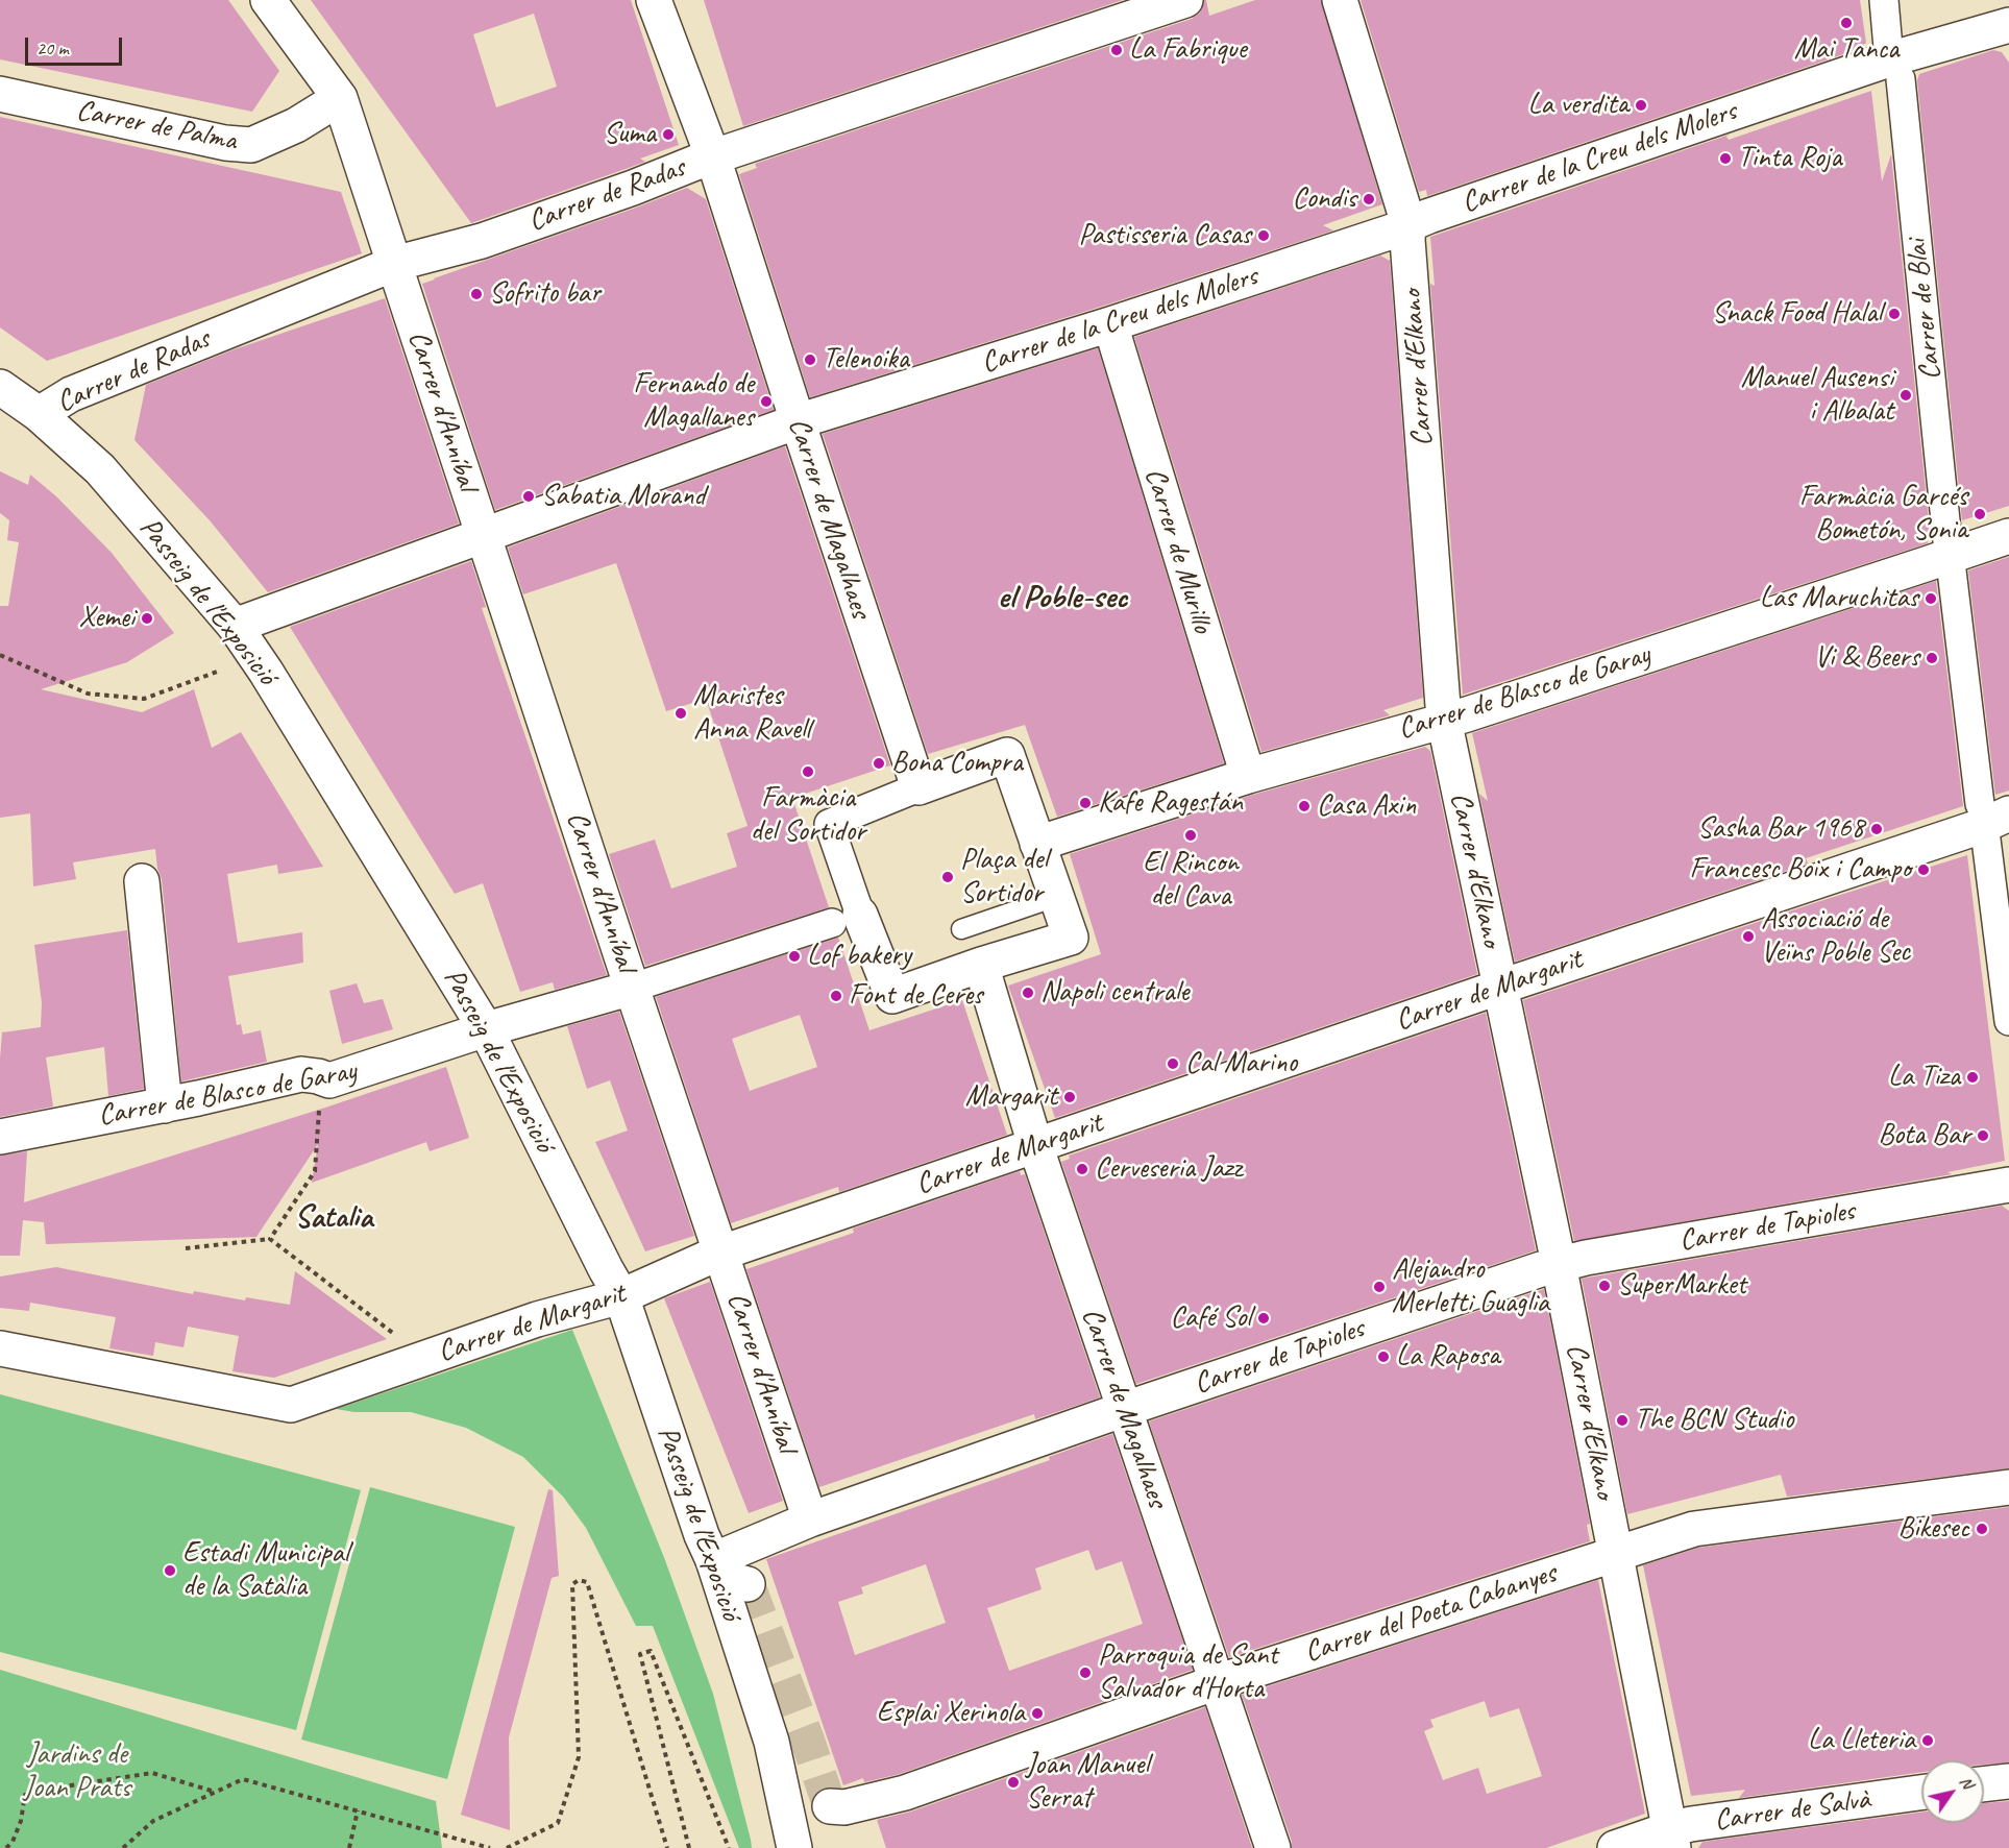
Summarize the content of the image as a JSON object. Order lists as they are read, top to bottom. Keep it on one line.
{"streets":{"street":["Carrer de Palma","Carrer de la Creu dels Molers","Carrer de Radas","Carrer de Blai","Carrer d'Elkano","Carrer d'Anníbal","Carrer de Magalhaes","Carrer de Murillo","Passeig de l'Exposició","Carrer de Blasco de Garay","Carrer de Margarit","Carrer de Tapioles","Carrer del Poeta Cabanyes","Carrer de Salvà"]},"crossings":[["Carrer de Palma","Carrer d'Anníbal"],["Carrer de la Creu dels Molers","Carrer d'Elkano"],["Carrer de la Creu dels Molers","Carrer d'Anníbal"],["Carrer de la Creu dels Molers","Carrer de Magalhaes"],["Carrer de la Creu dels Molers","Carrer de Murillo"],["Carrer de la Creu dels Molers","Passeig de l'Exposició"],["Carrer de Radas","Carrer d'Anníbal"],["Carrer de Radas","Carrer de Magalhaes"],["Carrer de Radas","Passeig de l'Exposició"],["Carrer d'Elkano","Carrer de Blasco de Garay"],["Carrer d'Elkano","Carrer de Margarit"],["Carrer d'Elkano","Carrer de Tapioles"],["Carrer d'Elkano","Carrer del Poeta Cabanyes"],["Carrer d'Elkano","Carrer de Salvà"],["Carrer d'Anníbal","Carrer de Blasco de Garay"],["Carrer d'Anníbal","Carrer de Margarit"],["Carrer d'Anníbal","Carrer de Tapioles"],["Carrer de Magalhaes","Carrer de Margarit"],["Carrer de Magalhaes","Carrer de Tapioles"],["Carrer de Magalhaes","Carrer del Poeta Cabanyes"],["Carrer de Murillo","Carrer de Blasco de Garay"],["Passeig de l'Exposició","Carrer de Blasco de Garay"],["Passeig de l'Exposició","Carrer de Margarit"],["Passeig de l'Exposició","Carrer de Tapioles"]],"districts":["el Poble-sec","Satalia"],"parks":["Jardins de Joan Prats"],"places":["Mai Tanca","La Fabrique","La verdita","Suma","Tinta Roja","Condis","Pastisseria Casas","Sofrito bar","Snack Food Halal","Telenoika","Manuel Ausensi i Albalat","Fernando de Magallanes","Sabatia Morand","Farmàcia Garcés Bometón, Sonia","Las Maruchitas","Xemei","Vi & Beers","Maristes Anna Ravell","Bona Compra","Farmàcia del Sortidor","Kafe Ragestán","Casa Axin","Sasha Bar 1968","El Rincon del Cava","Francesc Boix i Campo","Plaça del Sortidor","Associació de Veïns Poble Sec","Lof bakery","Napoli centrale","Font de Ceres","Cal Marino","La Tiza","Margarit","Bota Bar","Cerveseria Jazz","SuperMarket","Alejandro Merletti Guaglia","Café Sol","La Raposa","The BCN Studio","Bikesec","Estadi Municipal de la Satàlia","Parroquia de Sant Salvador d'Horta","Esplai Xerinola","La Lleteria","Joan Manuel Serrat"],"scale_bar":"20 m","north":"top right"}
